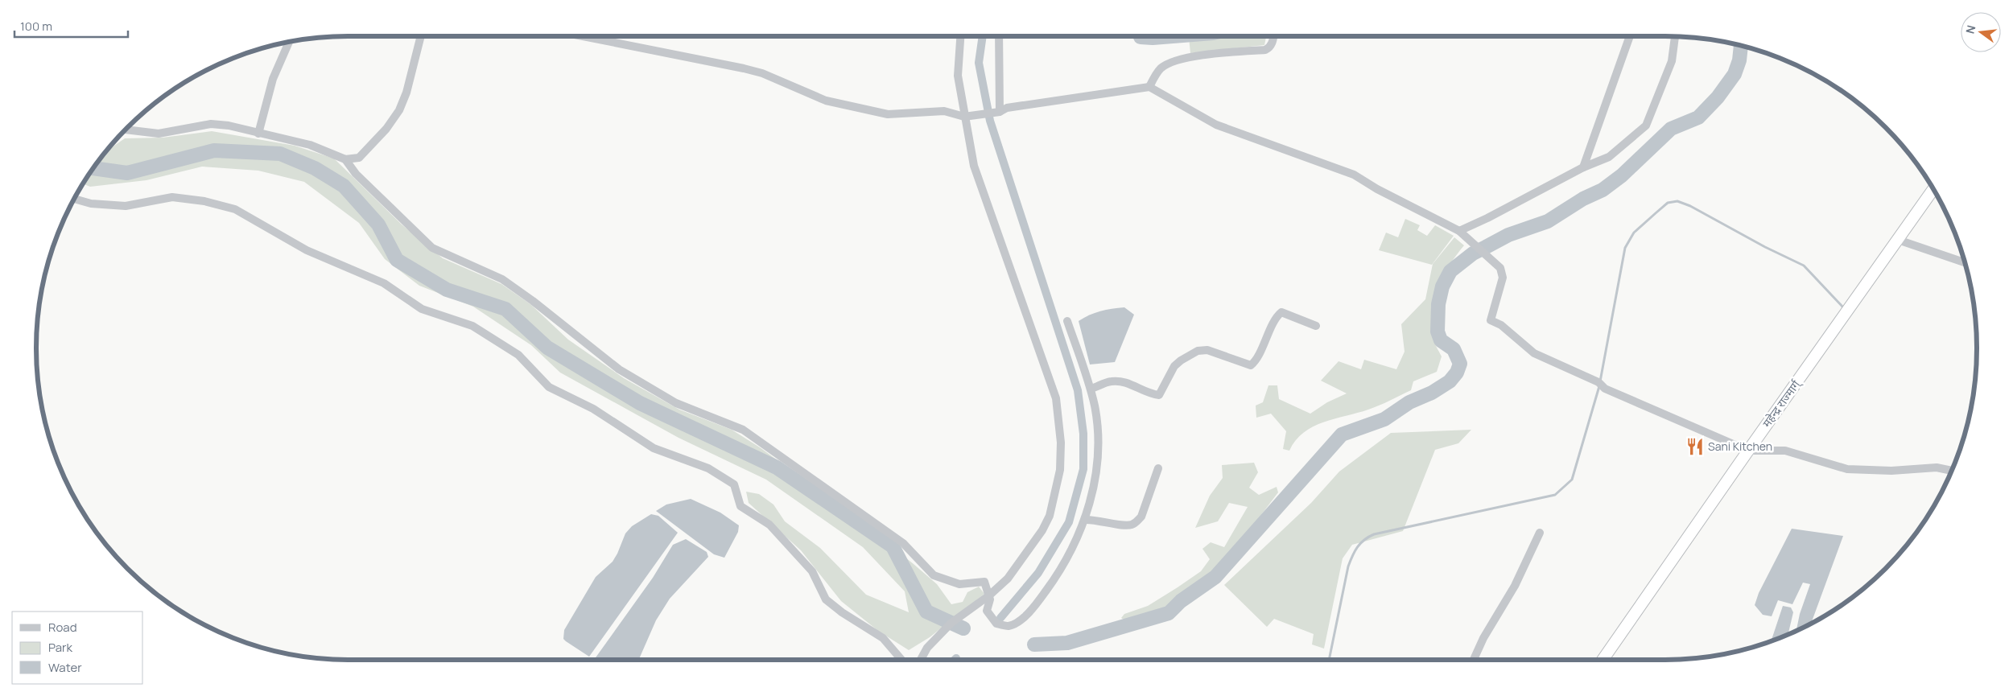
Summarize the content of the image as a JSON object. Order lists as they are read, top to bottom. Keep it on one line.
{"streets":{"highway":["महेन्द्र राज्मार्ग्"]},"places":{"restaurant":["Sani Kitchen"]},"legend":["Road","Park","Water"],"scale_bar":"100 m","north":"left"}
